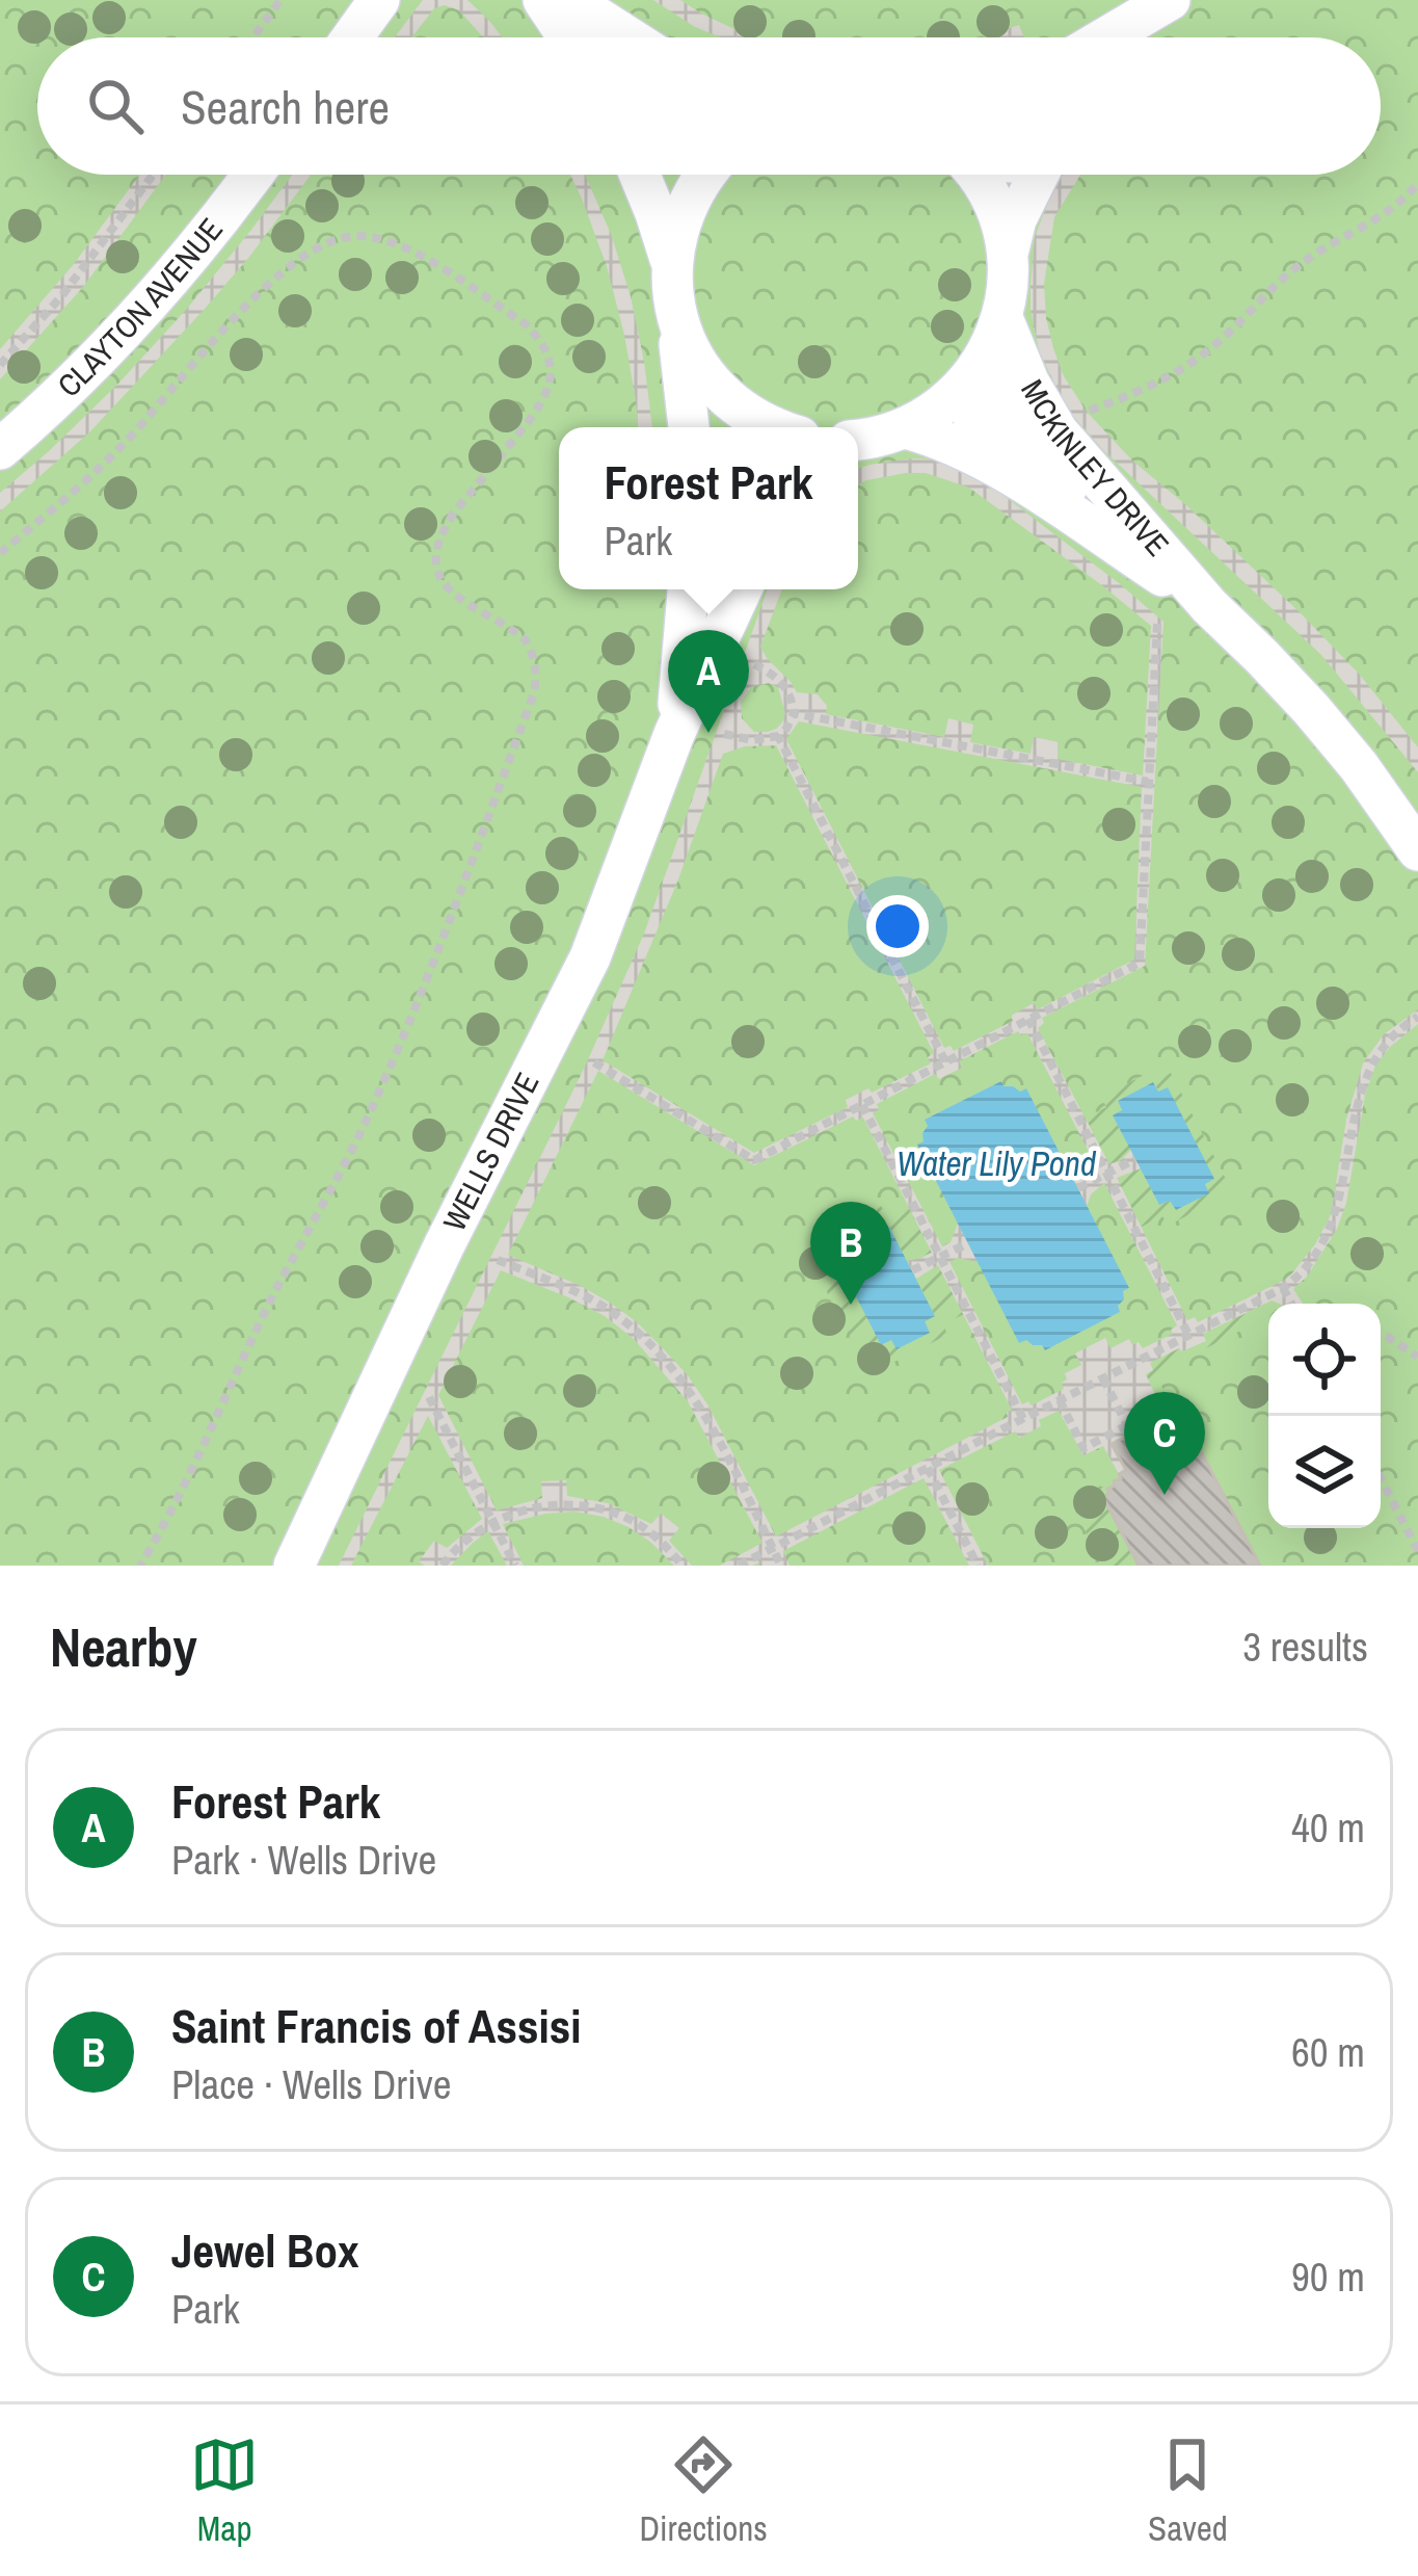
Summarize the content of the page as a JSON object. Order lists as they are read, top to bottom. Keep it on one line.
{"streets":{"street":["CLAYTON AVENUE","MCKINLEY DRIVE","WELLS DRIVE"]},"water":["Water Lily Pond"],"page":{"search":"Search here","popup":["Forest Park","Park"],"pins":["A","B","C"],"heading":["Nearby","3 results"],"list":[{"mark":"A","name":"Forest Park","note":"Park · Wells Drive","value":"40 m"},{"mark":"B","name":"Saint Francis of Assisi","note":"Place · Wells Drive","value":"60 m"},{"mark":"C","name":"Jewel Box","note":"Park","value":"90 m"}],"nav":["Map","Directions","Saved"]}}
